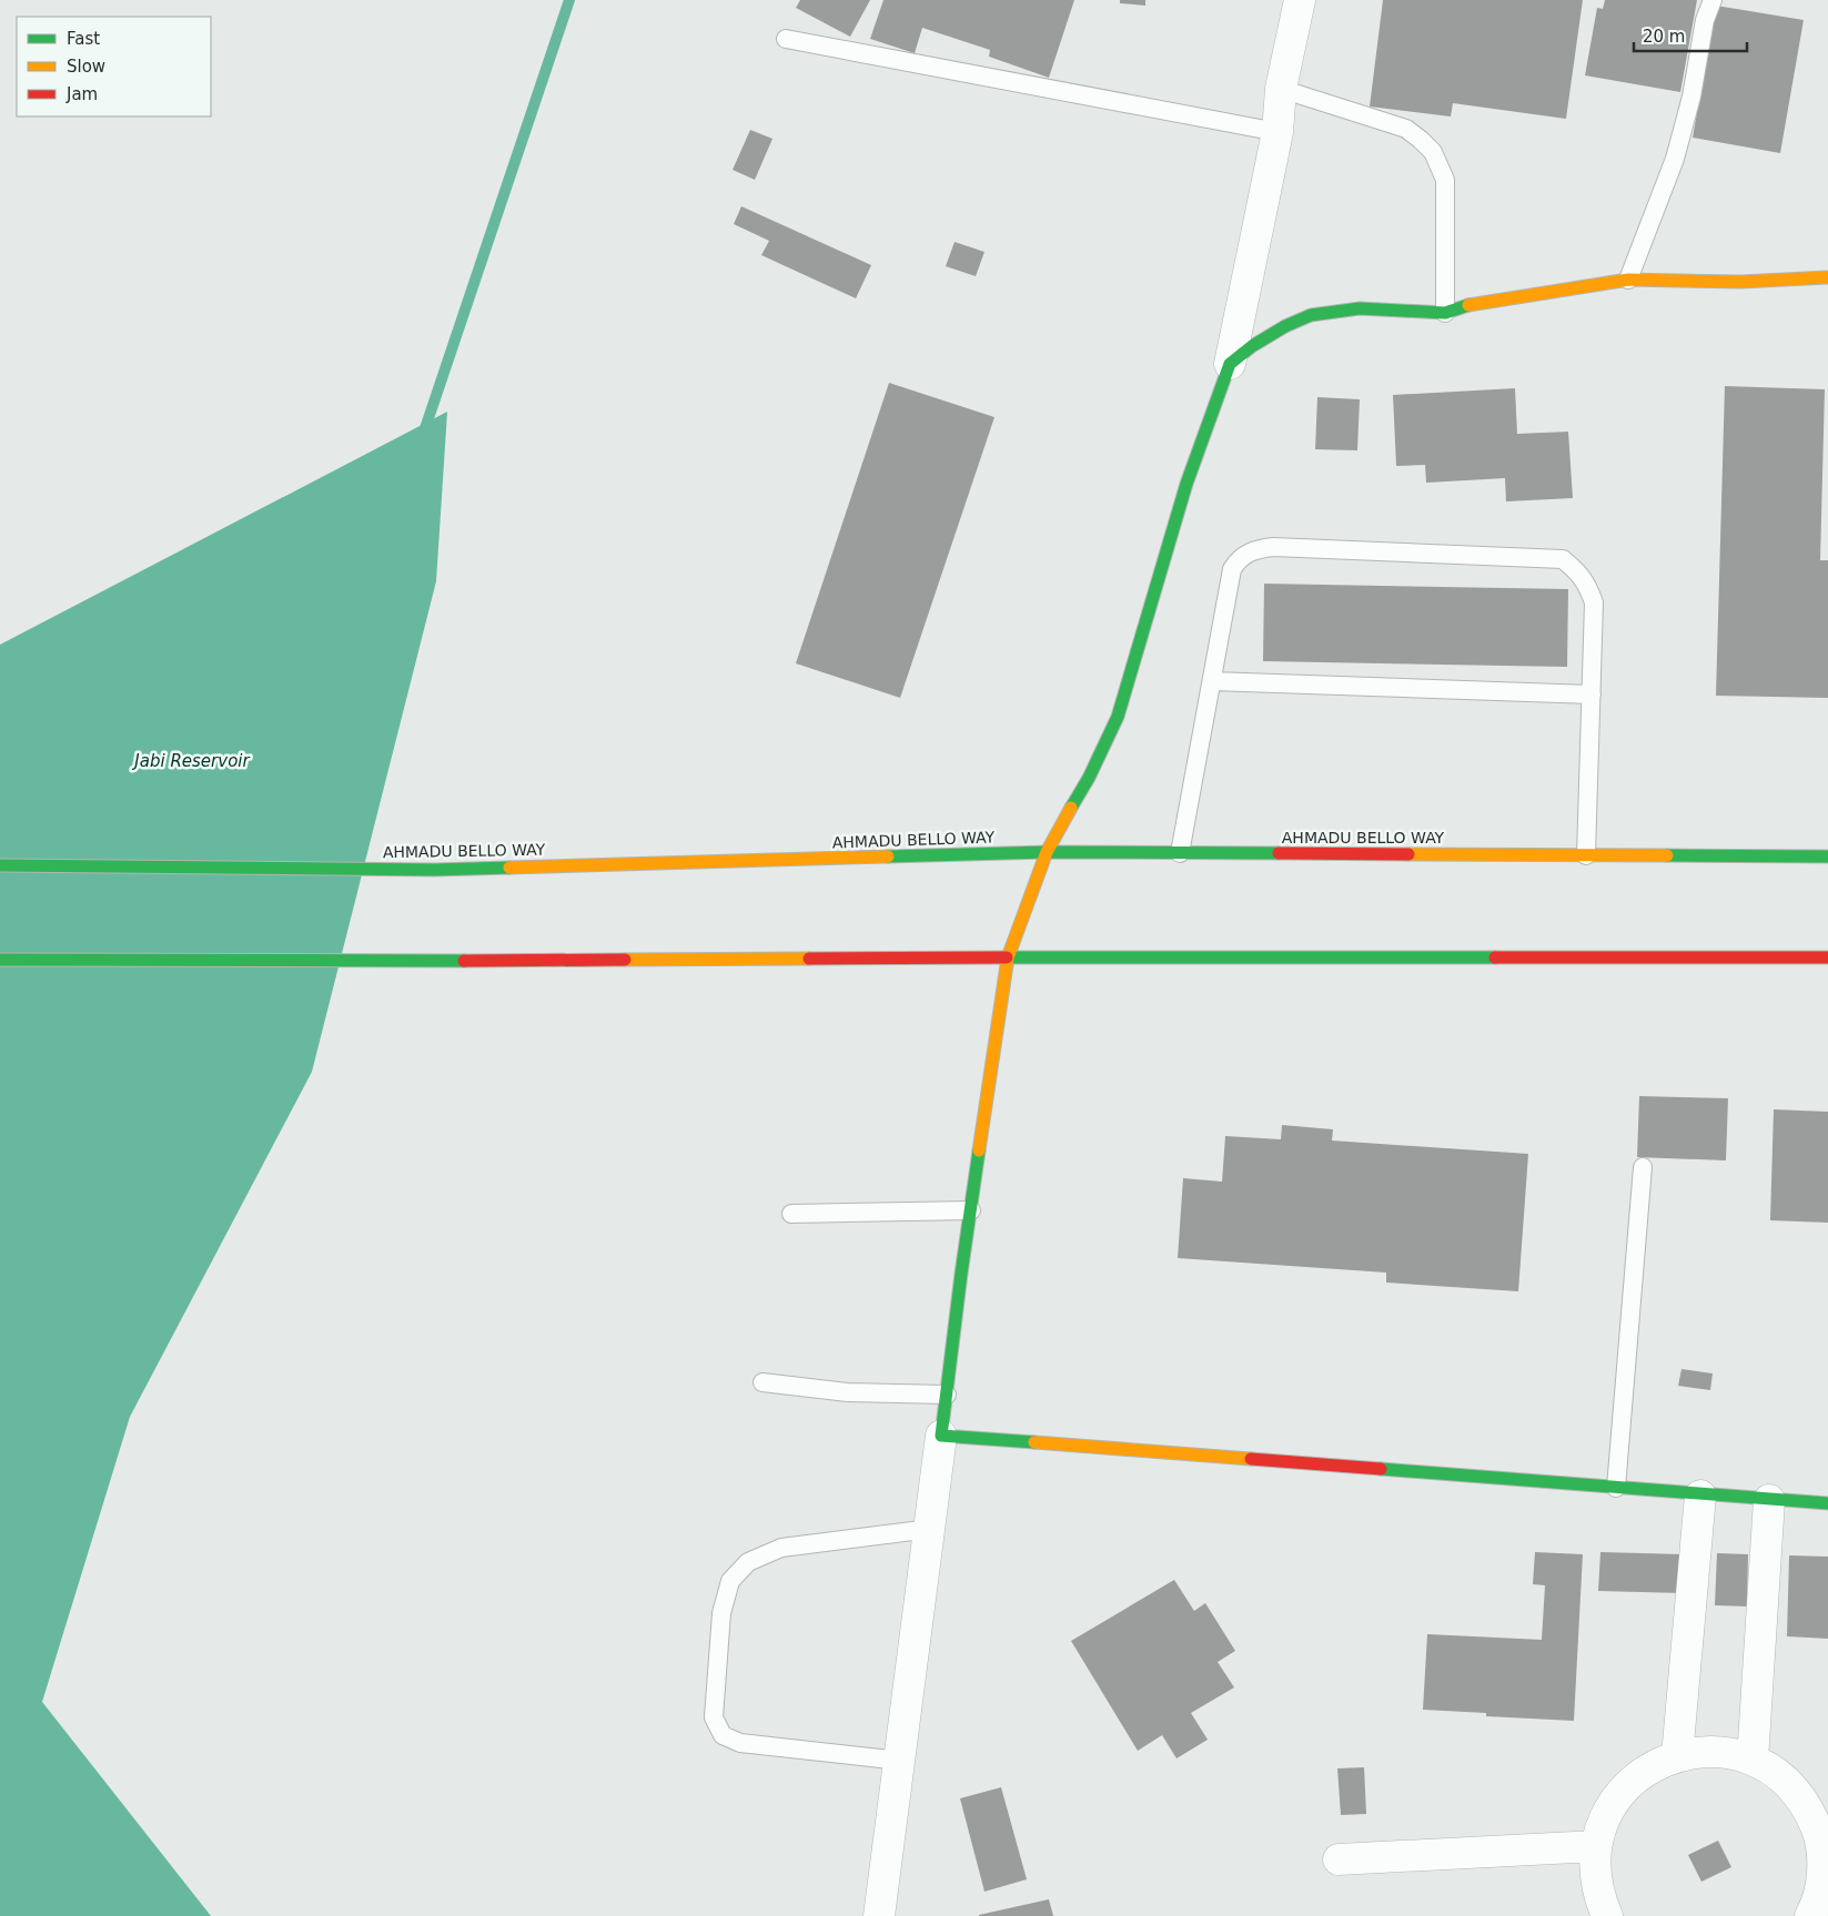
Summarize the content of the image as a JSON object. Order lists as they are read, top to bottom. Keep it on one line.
{"streets":{"main road":["AHMADU BELLO WAY"]},"water":["Jabi Reservoir"],"legend":["Fast","Slow","Jam"],"scale_bar":"20 m"}
